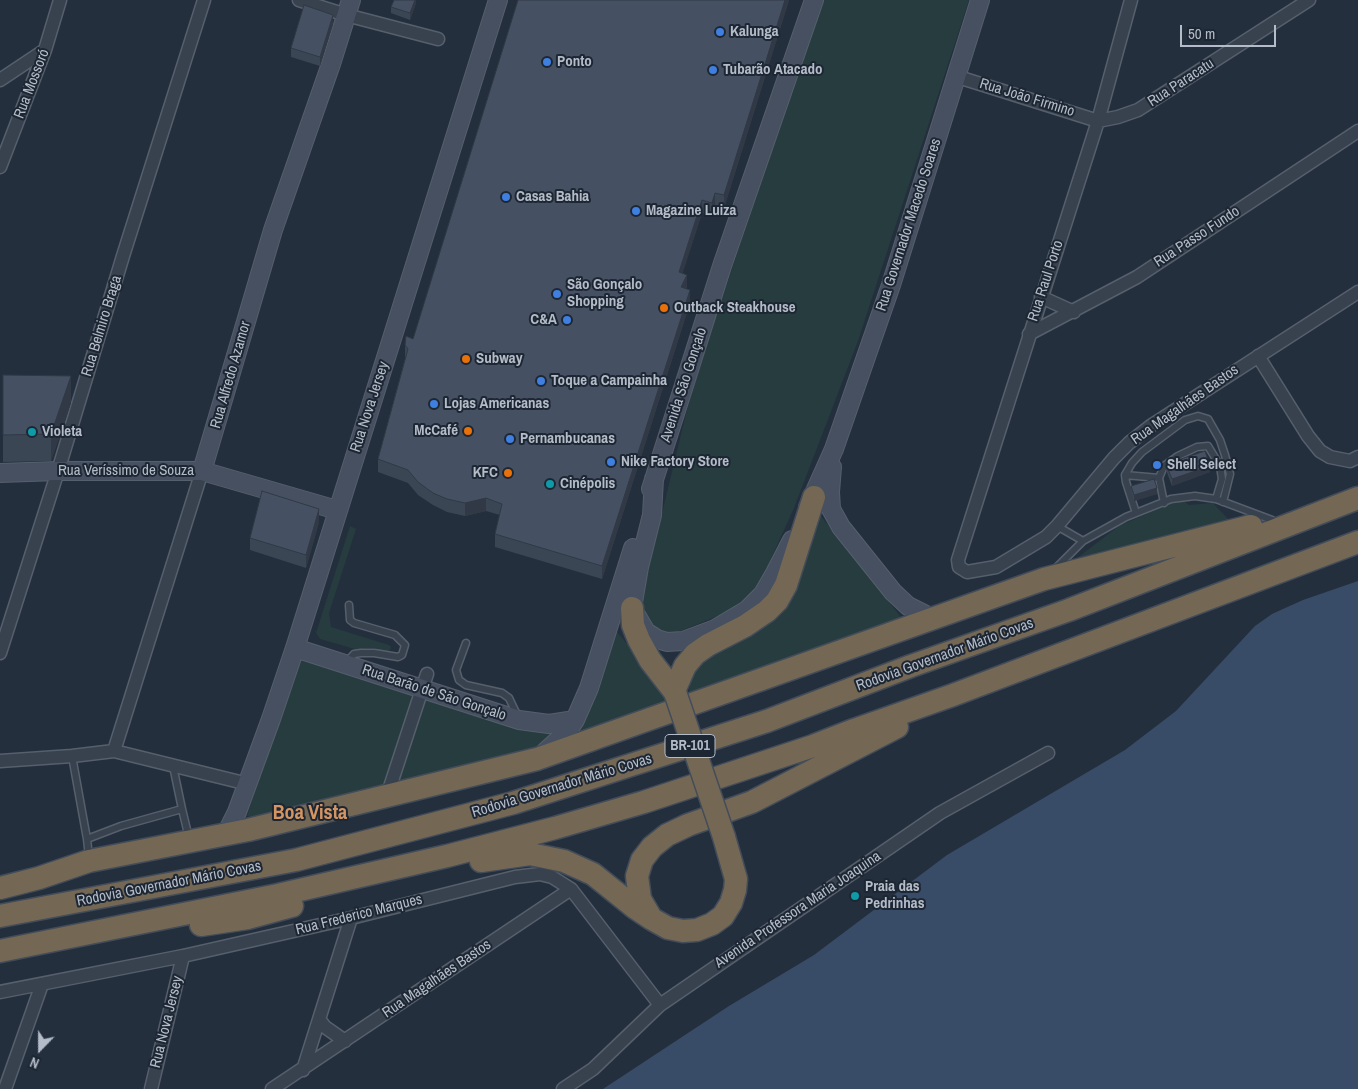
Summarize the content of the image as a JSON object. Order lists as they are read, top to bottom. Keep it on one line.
{"streets":{"highway":["Rodovia Governador Mário Covas","BR-101"],"street":["Rua Paracatu","Rua Mossoró","Rua João Firmino","Rua Governador Macedo Soares","Rua Passo Fundo","Rua Raul Porto","Rua Belmiro Braga","Rua Alfredo Azamor","Avenida São Gonçalo","Rua Magalhães Bastos","Rua Nova Jersey","Rua Veríssimo de Souza","Rua Barão de São Gonçalo","Avenida Professora Maria Joaquina","Rua Frederico Marques"]},"crossings":[["Rua Paracatu","Rua João Firmino"],["Rua Paracatu","Rua Raul Porto"],["Rua João Firmino","Rua Governador Macedo Soares"],["Rua João Firmino","Rua Raul Porto"],["Rua Passo Fundo","Rua Raul Porto"],["Rua Raul Porto","Rua Magalhães Bastos"],["Rua Belmiro Braga","Rua Veríssimo de Souza"],["Rua Alfredo Azamor","Rua Veríssimo de Souza"],["Avenida São Gonçalo","Rua Barão de São Gonçalo"],["Rua Magalhães Bastos","Rua Frederico Marques"],["Rua Nova Jersey","Rua Veríssimo de Souza"],["Rua Nova Jersey","Rua Barão de São Gonçalo"],["Rua Nova Jersey","Rua Frederico Marques"],["Avenida Professora Maria Joaquina","Rua Frederico Marques"]],"districts":["Boa Vista"],"places":["Kalunga","Ponto","Tubarão Atacado","Casas Bahia","Magazine Luiza","São Gonçalo Shopping","Outback Steakhouse","C&A","Subway","Toque a Campainha","Lojas Americanas","McCafé","Violeta","Pernambucanas","Nike Factory Store","Shell Select","KFC","Cinépolis","Praia das Pedrinhas"],"scale_bar":"50 m","north":"bottom"}
